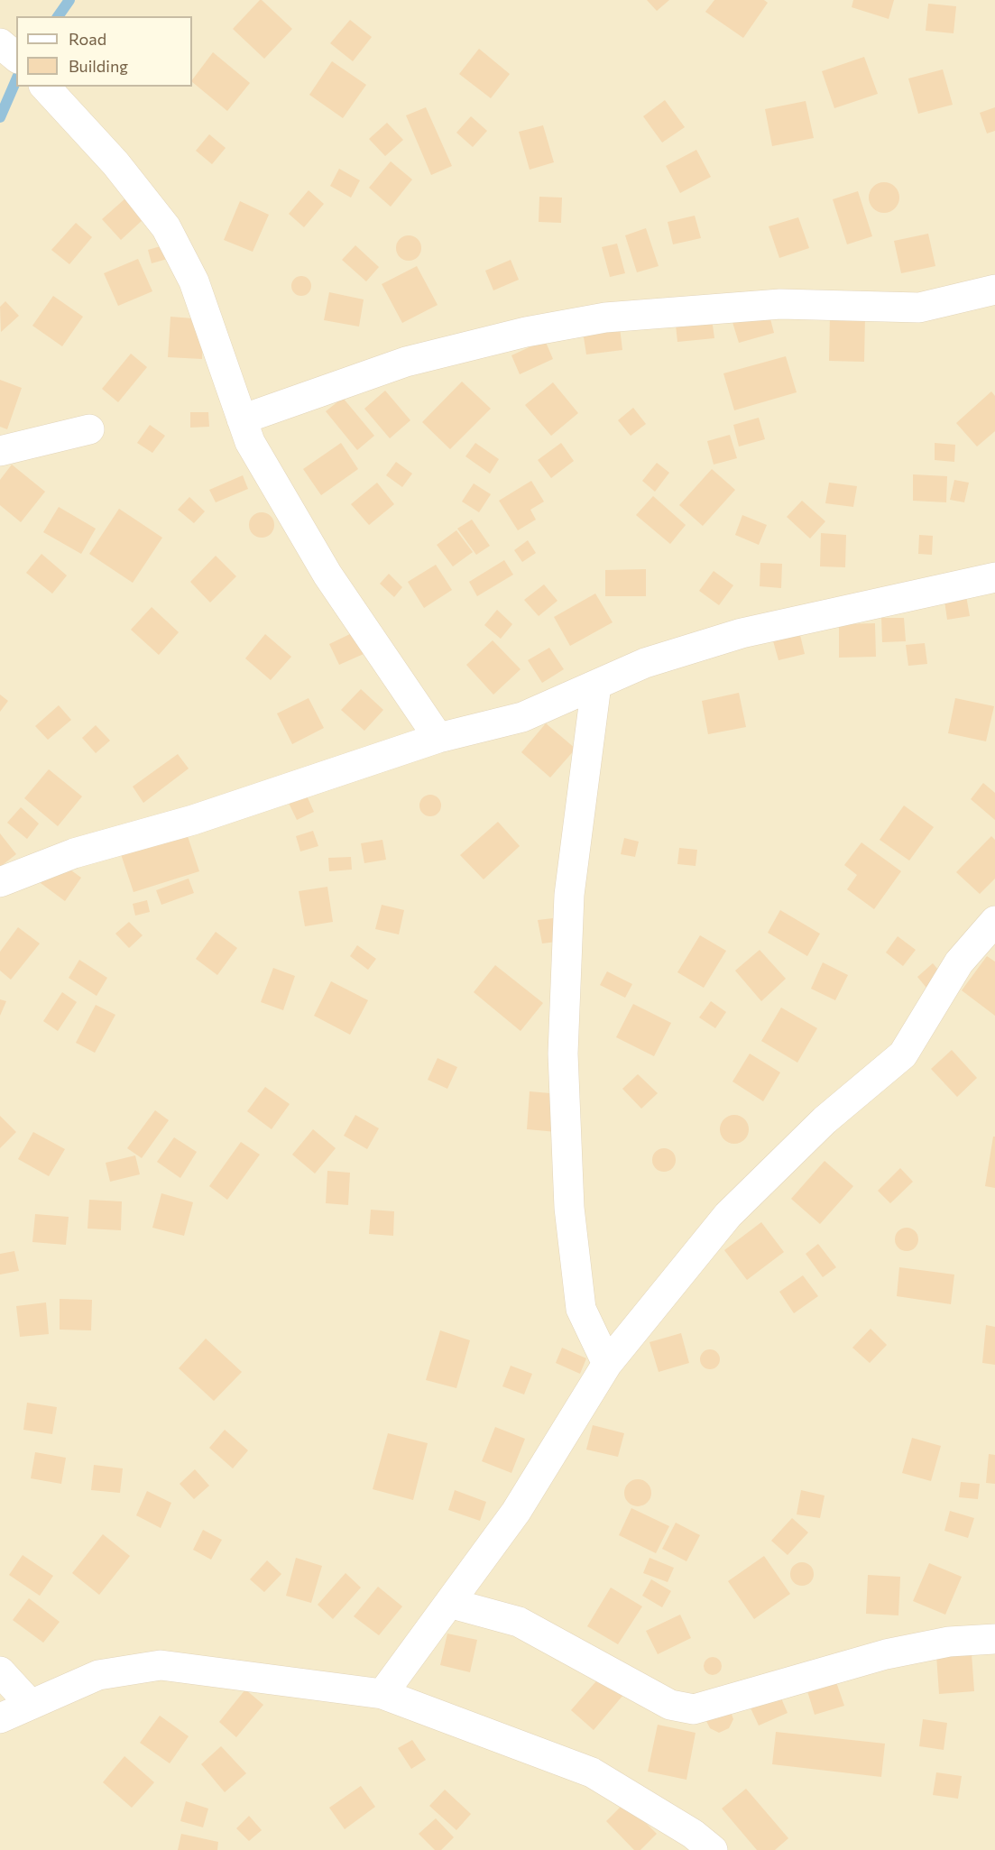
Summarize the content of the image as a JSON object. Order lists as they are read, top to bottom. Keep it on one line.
{"legend":["Road","Building"]}
